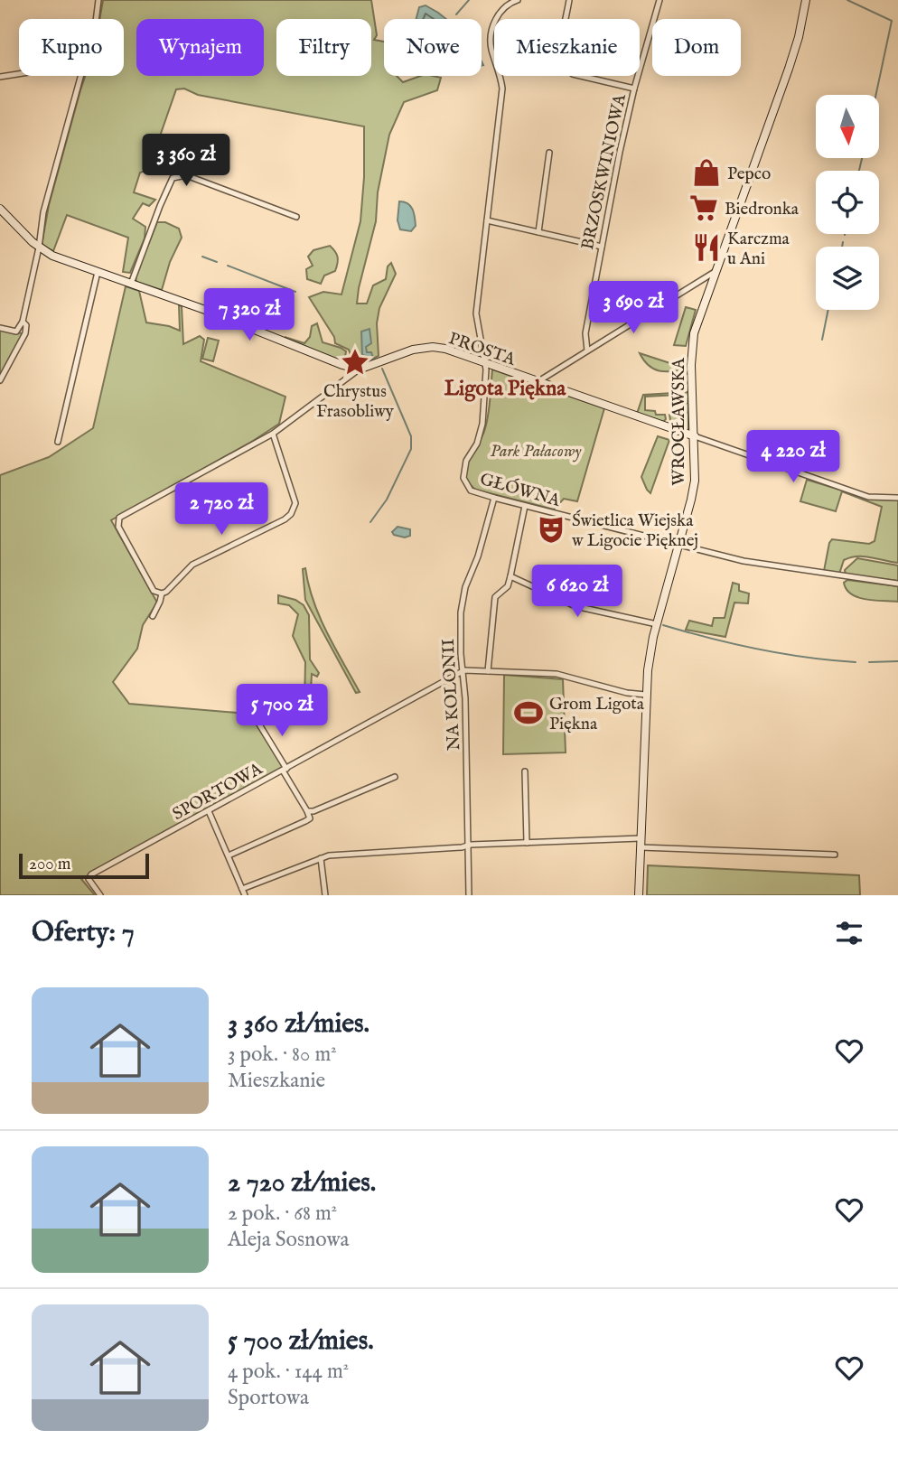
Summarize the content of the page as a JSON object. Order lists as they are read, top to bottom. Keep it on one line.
{"streets":{"main road":["PROSTA","WROCŁAWSKA"],"street":["BRZOSKWINIOWA","GŁÓWNA","NA KOLONII","SPORTOWA"]},"crossings":[["PROSTA","WROCŁAWSKA"],["PROSTA","GŁÓWNA"],["WROCŁAWSKA","GŁÓWNA"],["GŁÓWNA","NA KOLONII"],["NA KOLONII","SPORTOWA"]],"districts":["Ligota Piękna"],"parks":["Park Pałacowy"],"places":{"shop":["Pepco"],"supermarket":["Biedronka"],"restaurant":["Karczma u Ani"],"place":["Chrystus Frasobliwy"],"theatre":["Świetlica Wiejska w Ligocie Pięknej"],"sports":["Grom Ligota Piękna"]},"scale_bar":"200 m","north":"bottom","page":{"chip":["Kupno","Wynajem","Filtry","Nowe","Mieszkanie","Dom"],"price":["3 360 zł","3 690 zł","7 320 zł","4 220 zł","2 720 zł","6 620 zł","5 700 zł"],"scale":"200 m","heading":"Oferty: 7","list":[{"name":"3 360 zł/mies.","note":"3 pok. · 80 m² · Mieszkanie"},{"name":"2 720 zł/mies.","note":"2 pok. · 68 m² · Aleja Sosnowa"},{"name":"5 700 zł/mies.","note":"4 pok. · 144 m² · Sportowa"}]}}
